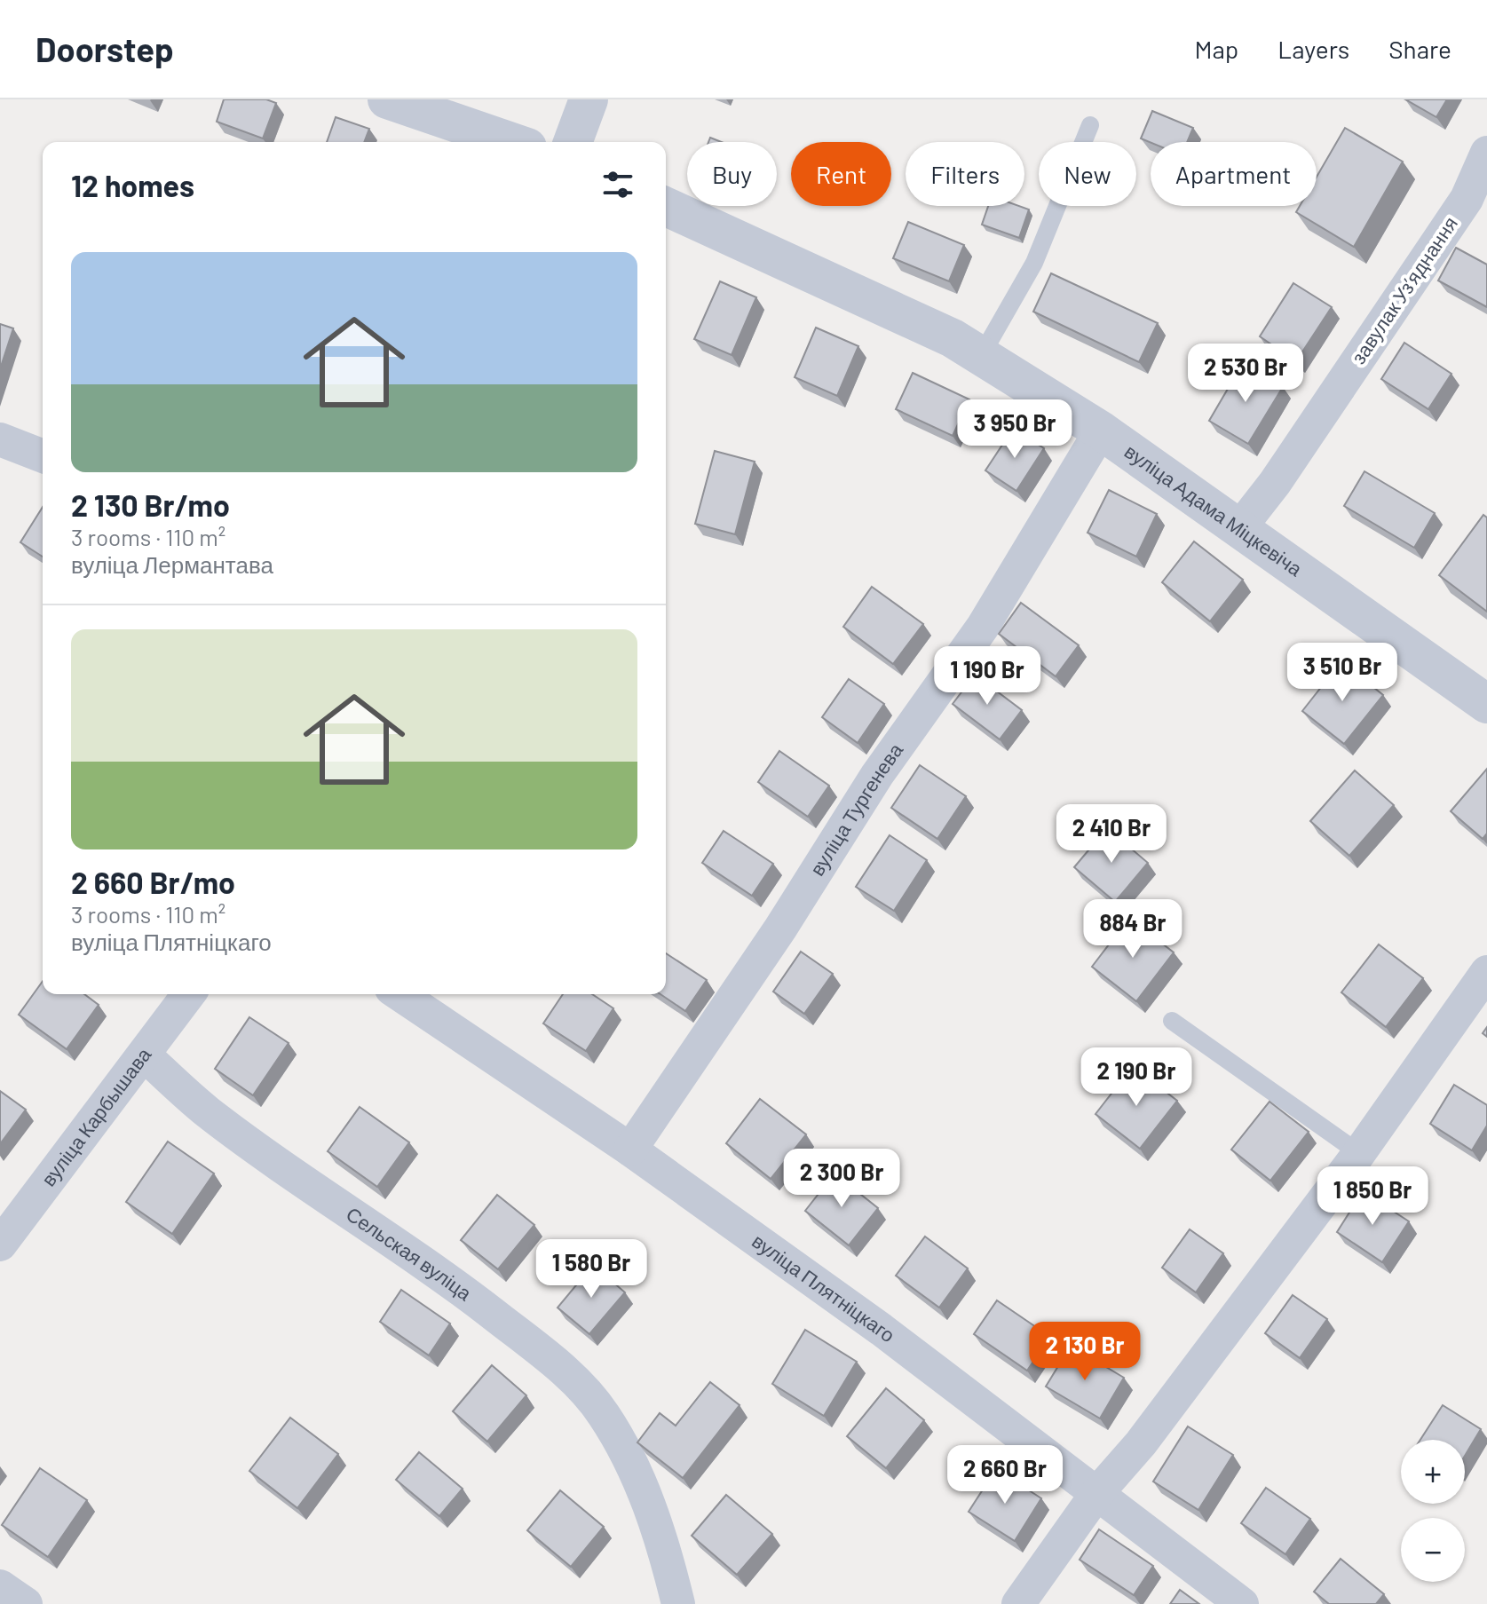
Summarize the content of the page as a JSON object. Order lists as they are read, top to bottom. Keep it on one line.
{"streets":{"street":["завулак Узʼяднання","вуліца Адама Міцкевіча","вуліца Тургенева","вуліца Карбышава","Сельская вуліца","вуліца Плятніцкаго"]},"crossings":[["завулак Узʼяднання","вуліца Адама Міцкевіча"],["вуліца Адама Міцкевіча","вуліца Тургенева"],["вуліца Тургенева","вуліца Плятніцкаго"],["вуліца Карбышава","Сельская вуліца"]],"page":{"header":"Doorstep","nav":["Map","Layers","Share"],"chip":["Buy","Rent","Filters","New","Apartment"],"heading":"12 homes","list":[{"name":"2 130 Br/mo","note":"3 rooms · 110 m² · вуліца Лермантава"},{"name":"2 660 Br/mo","note":"3 rooms · 110 m² · вуліца Плятніцкаго"}],"price":["2 530 Br","3 950 Br","3 510 Br","1 190 Br","2 410 Br","884 Br","2 190 Br","2 300 Br","1 850 Br","1 580 Br","2 130 Br","2 660 Br"],"map_buttons":["+","−"]}}
